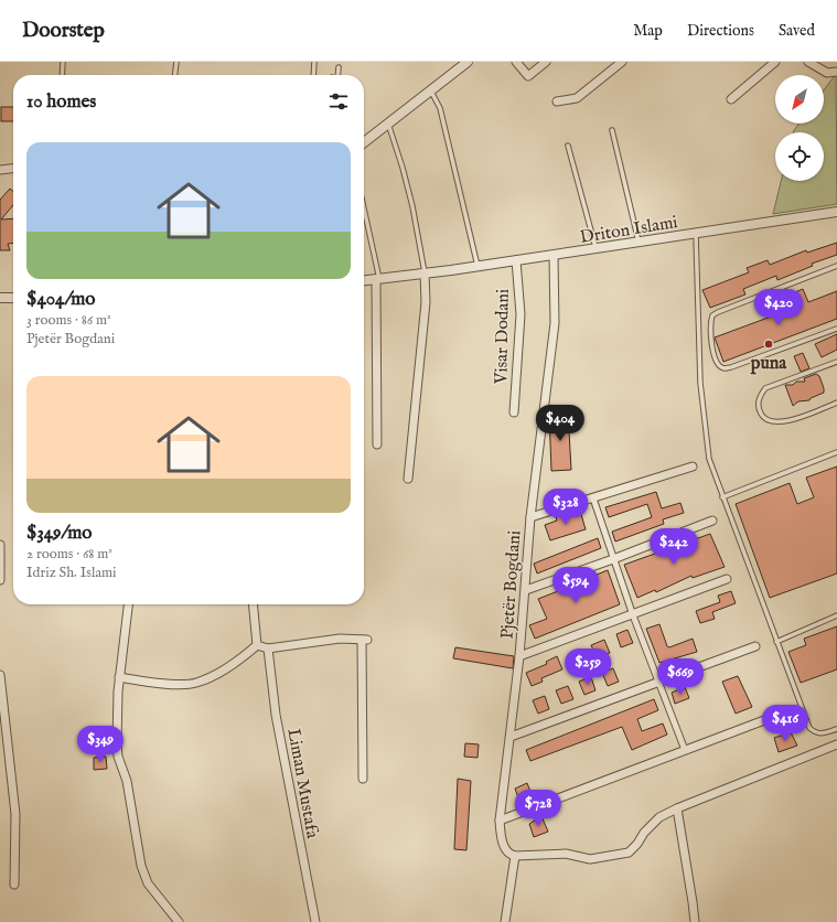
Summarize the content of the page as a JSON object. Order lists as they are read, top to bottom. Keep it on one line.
{"streets":{"street":["Driton Islami","Visar Dodani","Pjetër Bogdani","Liman Mustafa"]},"crossings":[["Driton Islami","Visar Dodani"],["Driton Islami","Pjetër Bogdani"]],"places":["puna"],"north":"bottom left","page":{"header":"Doorstep","nav":["Map","Directions","Saved"],"heading":"10 homes","list":[{"name":"$404/mo","note":"3 rooms · 86 m² · Pjetër Bogdani"},{"name":"$349/mo","note":"2 rooms · 68 m² · Idriz Sh. Islami"}],"price":["$420","$404","$328","$242","$594","$259","$669","$416","$349","$728"]}}
